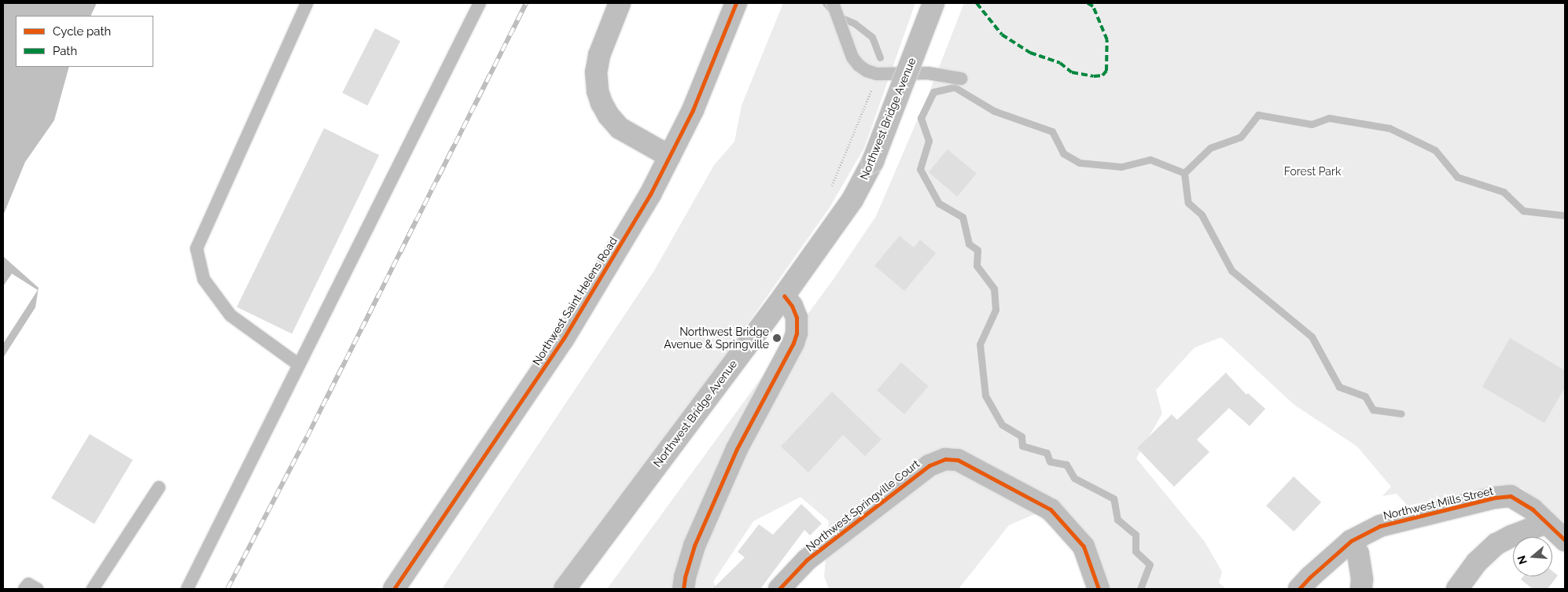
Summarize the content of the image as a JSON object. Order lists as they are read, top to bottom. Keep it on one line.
{"streets":{"main road":["Northwest Bridge Avenue","Northwest Saint Helens Road","Northwest Mills Street","Northwest Springville Court"]},"parks":["Forest Park"],"places":["Northwest Bridge Avenue & Springville"],"legend":["Cycle path","Path"],"north":"left"}
